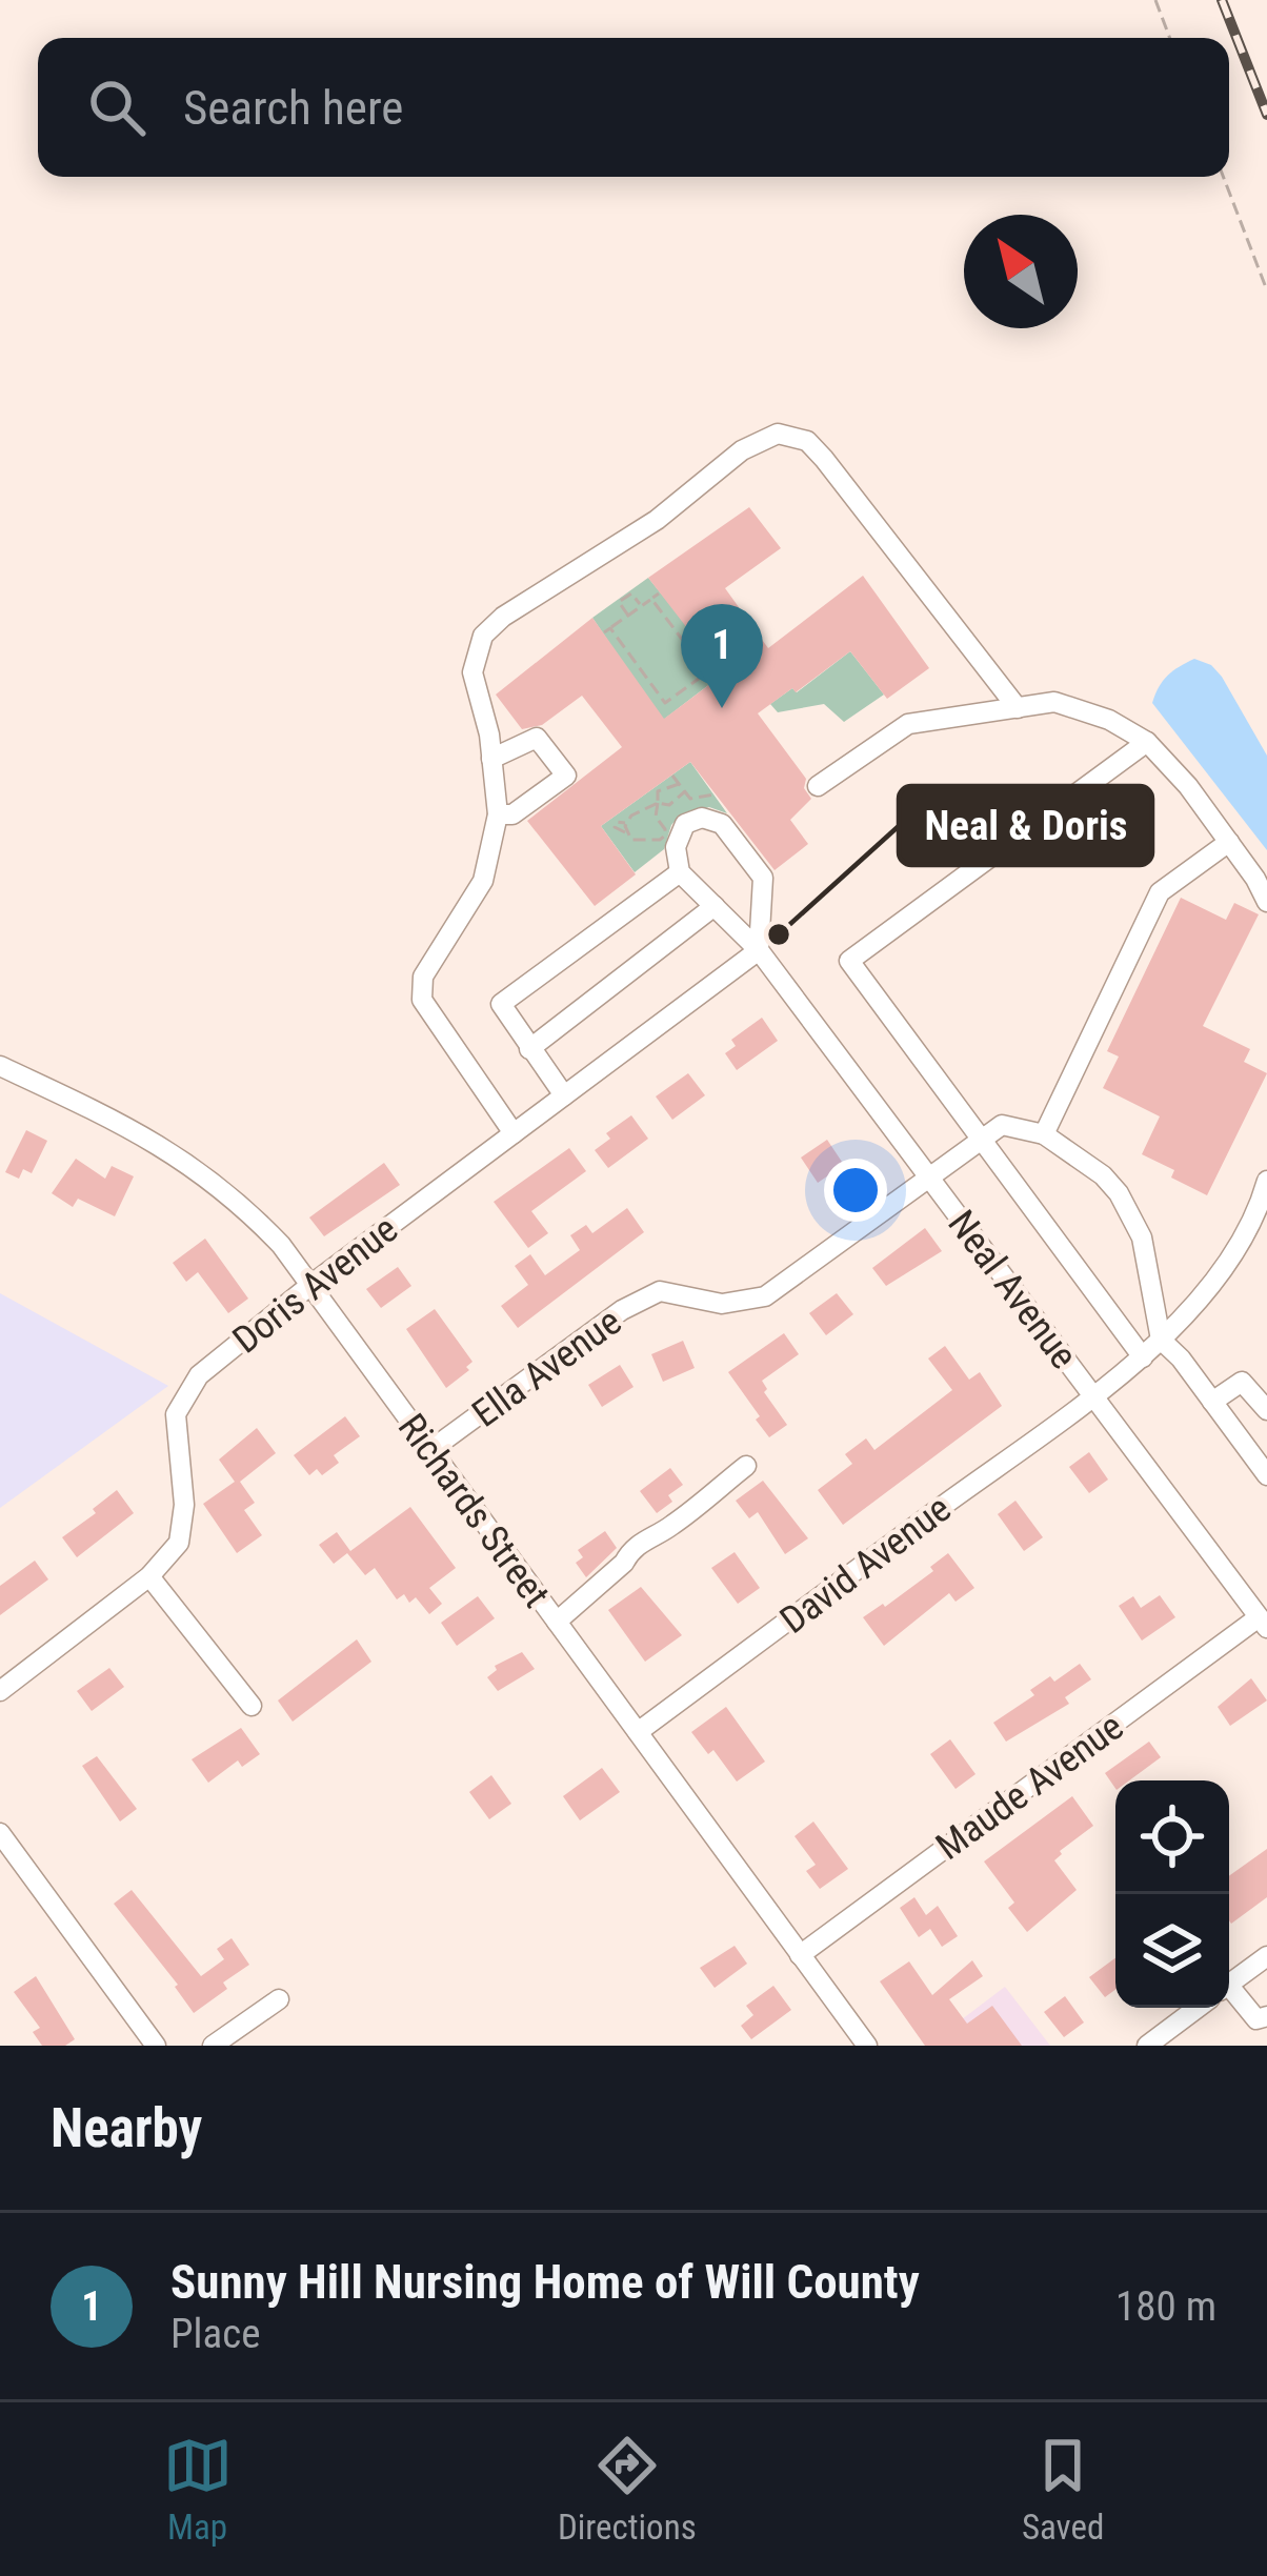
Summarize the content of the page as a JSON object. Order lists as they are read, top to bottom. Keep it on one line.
{"streets":{"street":["Doris Avenue","Neal Avenue","Ella Avenue","Richards Street","David Avenue","Maude Avenue"]},"crossings":[["Doris Avenue","Neal Avenue"],["Doris Avenue","Richards Street"],["Neal Avenue","Ella Avenue"],["Neal Avenue","David Avenue"],["Neal Avenue","Maude Avenue"],["Ella Avenue","Richards Street"],["Richards Street","David Avenue"],["Richards Street","Maude Avenue"]],"places":["Neal & Doris"],"north":"top left","page":{"search":"Search here","pins":"1","heading":"Nearby","list":[{"mark":"1","name":"Sunny Hill Nursing Home of Will County","note":"Place","value":"180 m"}],"nav":["Map","Directions","Saved"]}}
